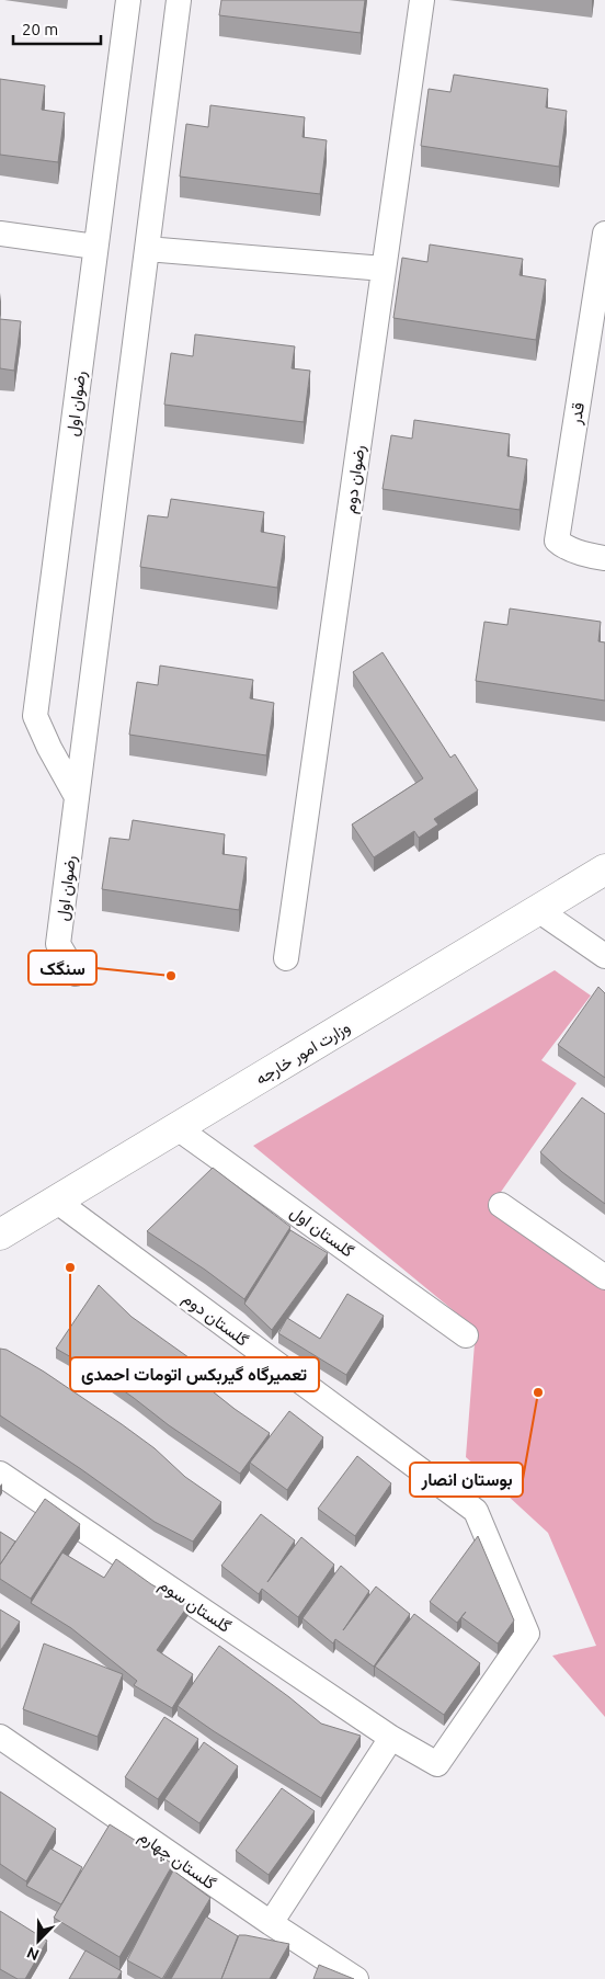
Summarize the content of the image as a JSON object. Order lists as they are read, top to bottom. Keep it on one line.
{"streets":{"main road":["وزارت امور خارجه"],"street":["رضوان اول","قدر","رضوان دوم","گلستان اول","گلستان دوم","گلستان سوم","گلستان چهارم"]},"crossings":[["وزارت امور خارجه","گلستان اول"],["وزارت امور خارجه","گلستان دوم"],["گلستان دوم","گلستان سوم"]],"places":["سنگک","تعمیرگاه گیربکس اتومات احمدی","بوستان انصار"],"scale_bar":"20 m","north":"bottom left"}
